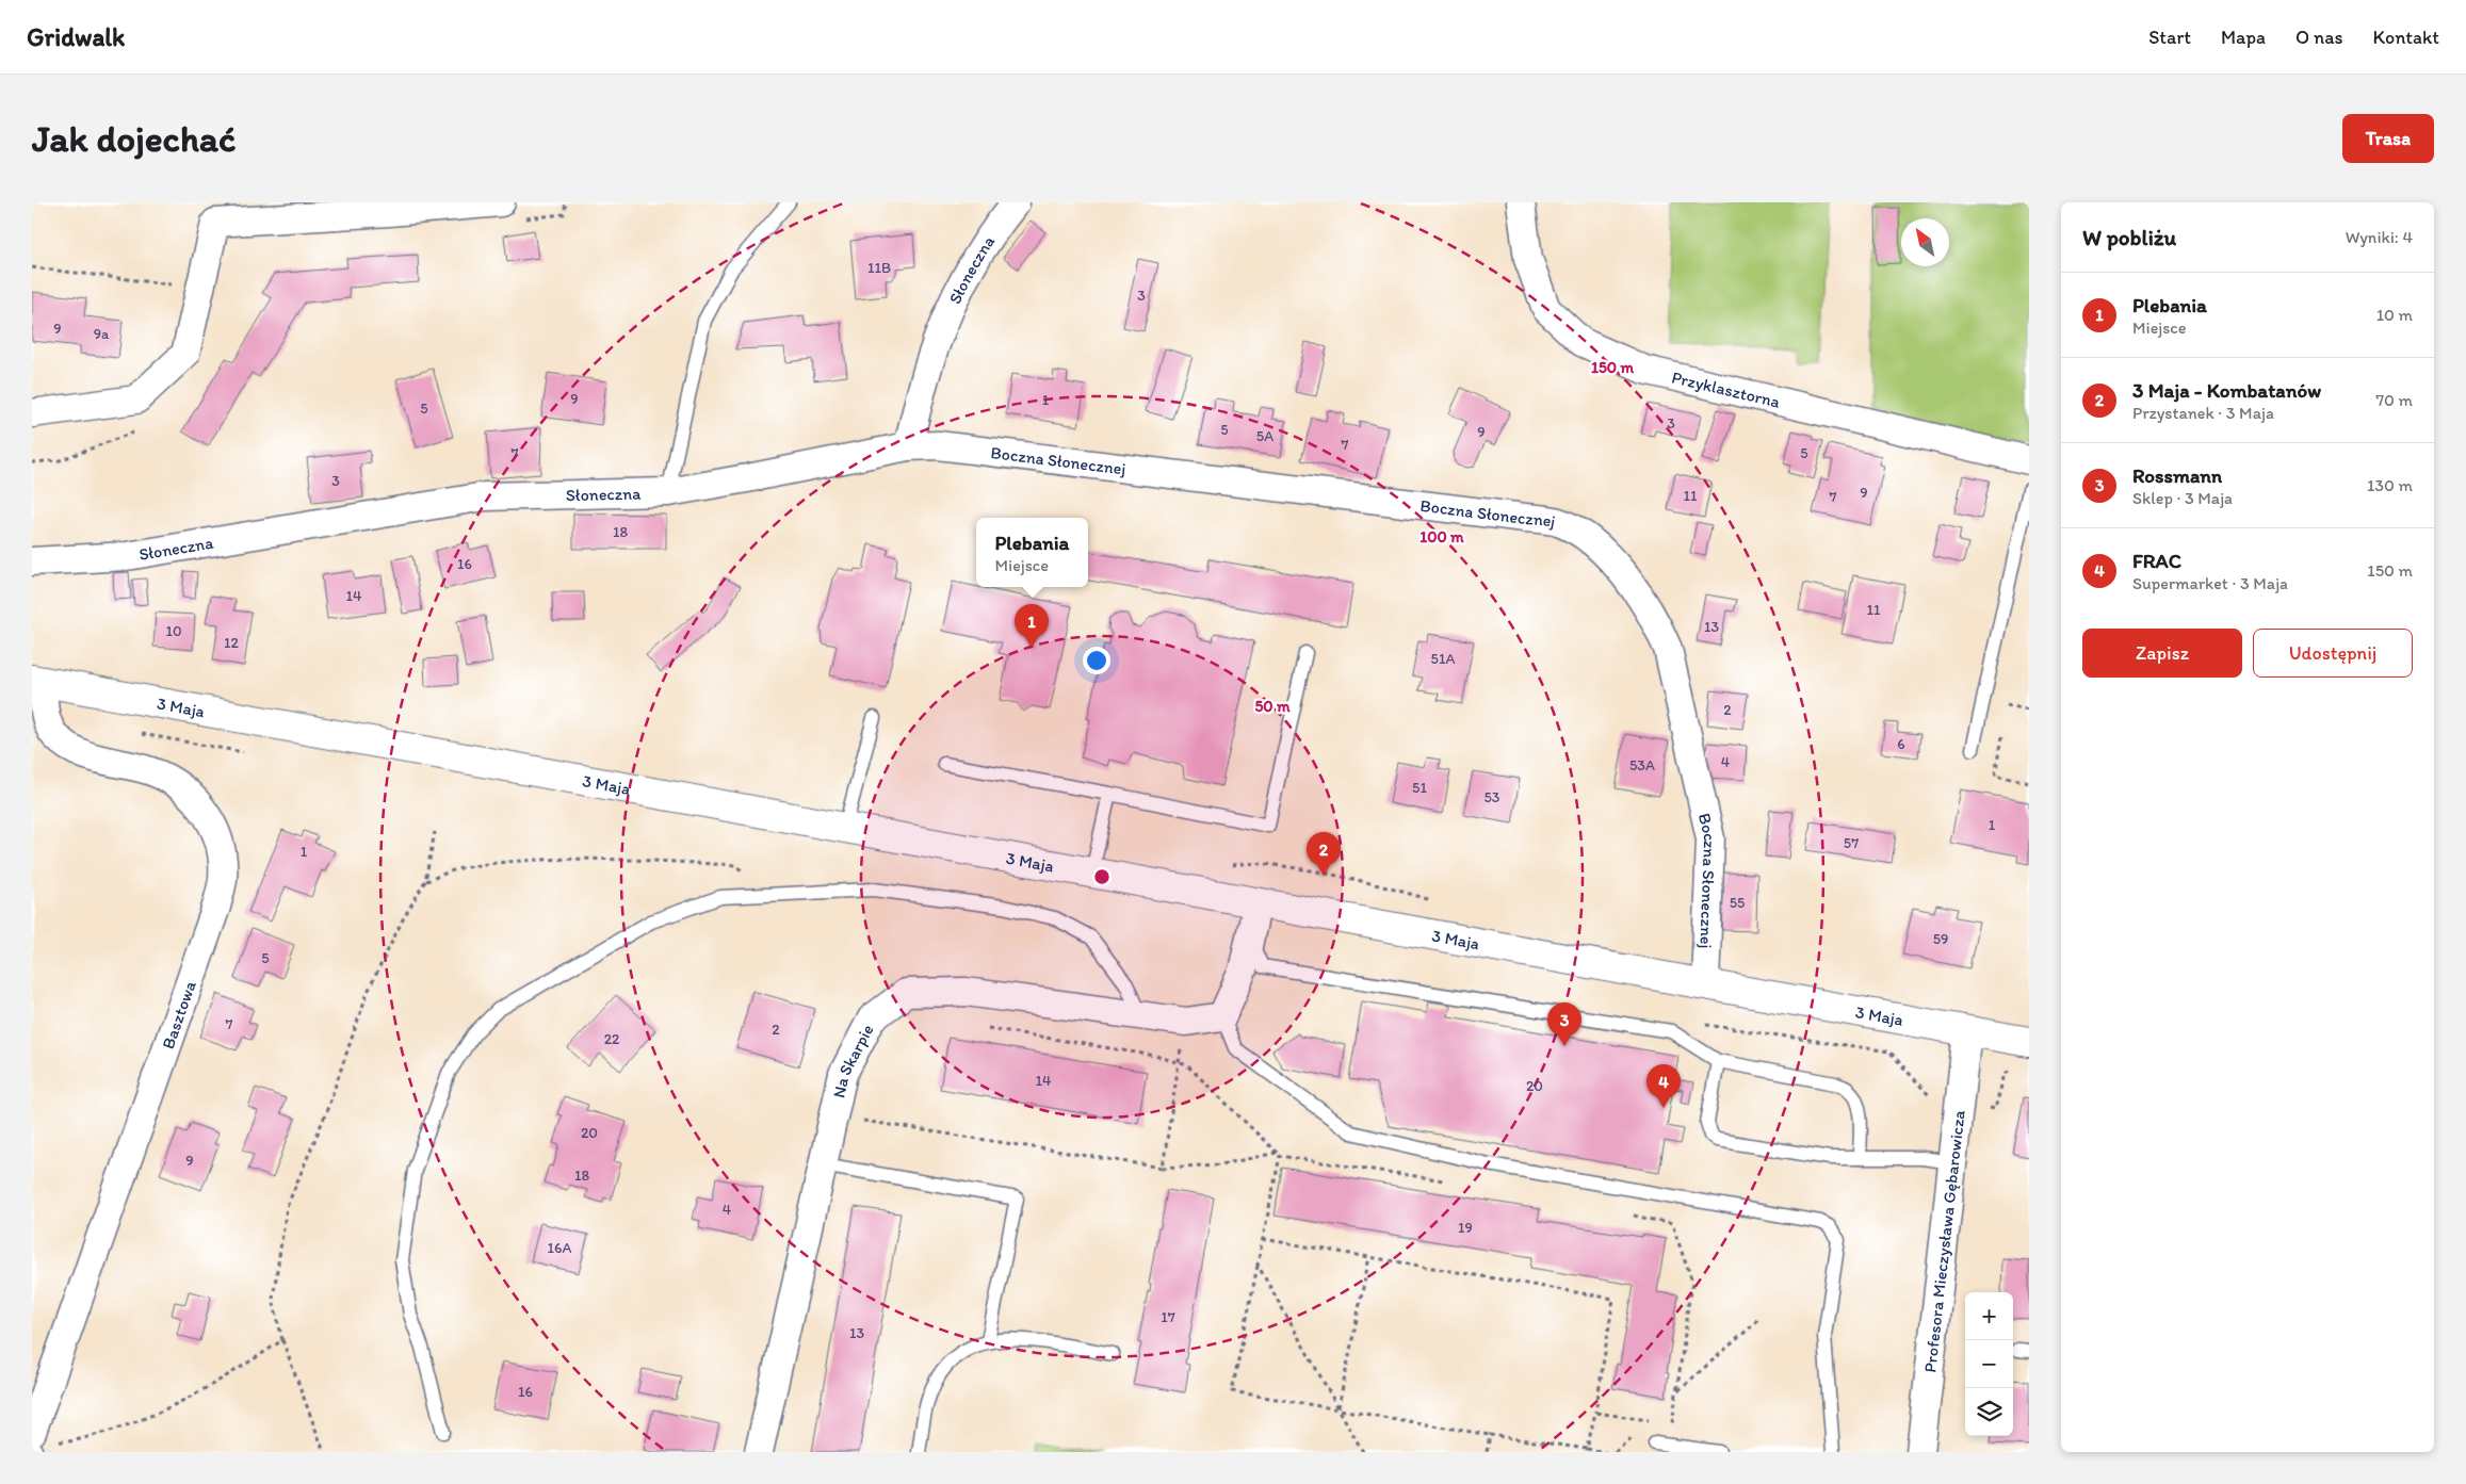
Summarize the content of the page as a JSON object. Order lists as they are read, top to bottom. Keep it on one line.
{"streets":{"street":["Słoneczna","Przyklasztorna","Boczna Słonecznej","3 Maja","Basztowa","Na Skarpie","Profesora Mieczysława Gębarowicza"]},"crossings":[["Słoneczna","Boczna Słonecznej"],["Boczna Słonecznej","3 Maja"],["3 Maja","Basztowa"],["3 Maja","Profesora Mieczysława Gębarowicza"]],"house_numbers":["11B","3","9","9a","9","1","5","3","5","9","5A","7","7","5","3","9","11","7","18","16","14","11","13","10","12","51A","2","6","4","53A","51","53","1","57","1","55","59","5","7","2","22","14","20","20","9","18","4","19","16A","17","13","16"],"north":"top left","page":{"header":"Gridwalk","nav":["Start","Mapa","O nas","Kontakt"],"buttons":["Trasa",["Zapisz","Udostępnij"]],"title":"Jak dojechać","heading":["W pobliżu","Wyniki: 4"],"list":[{"mark":"1","name":"Plebania","note":"Miejsce","value":"10 m"},{"mark":"2","name":"3 Maja - Kombatanów","note":"Przystanek · 3 Maja","value":"70 m"},{"mark":"3","name":"Rossmann","note":"Sklep · 3 Maja","value":"130 m"},{"mark":"4","name":"FRAC","note":"Supermarket · 3 Maja","value":"150 m"}],"popup":["Plebania","Miejsce"],"pins":["1","2","3","4"],"map_buttons":["+","−"]},"rings":["150 m","100 m","50 m"]}
